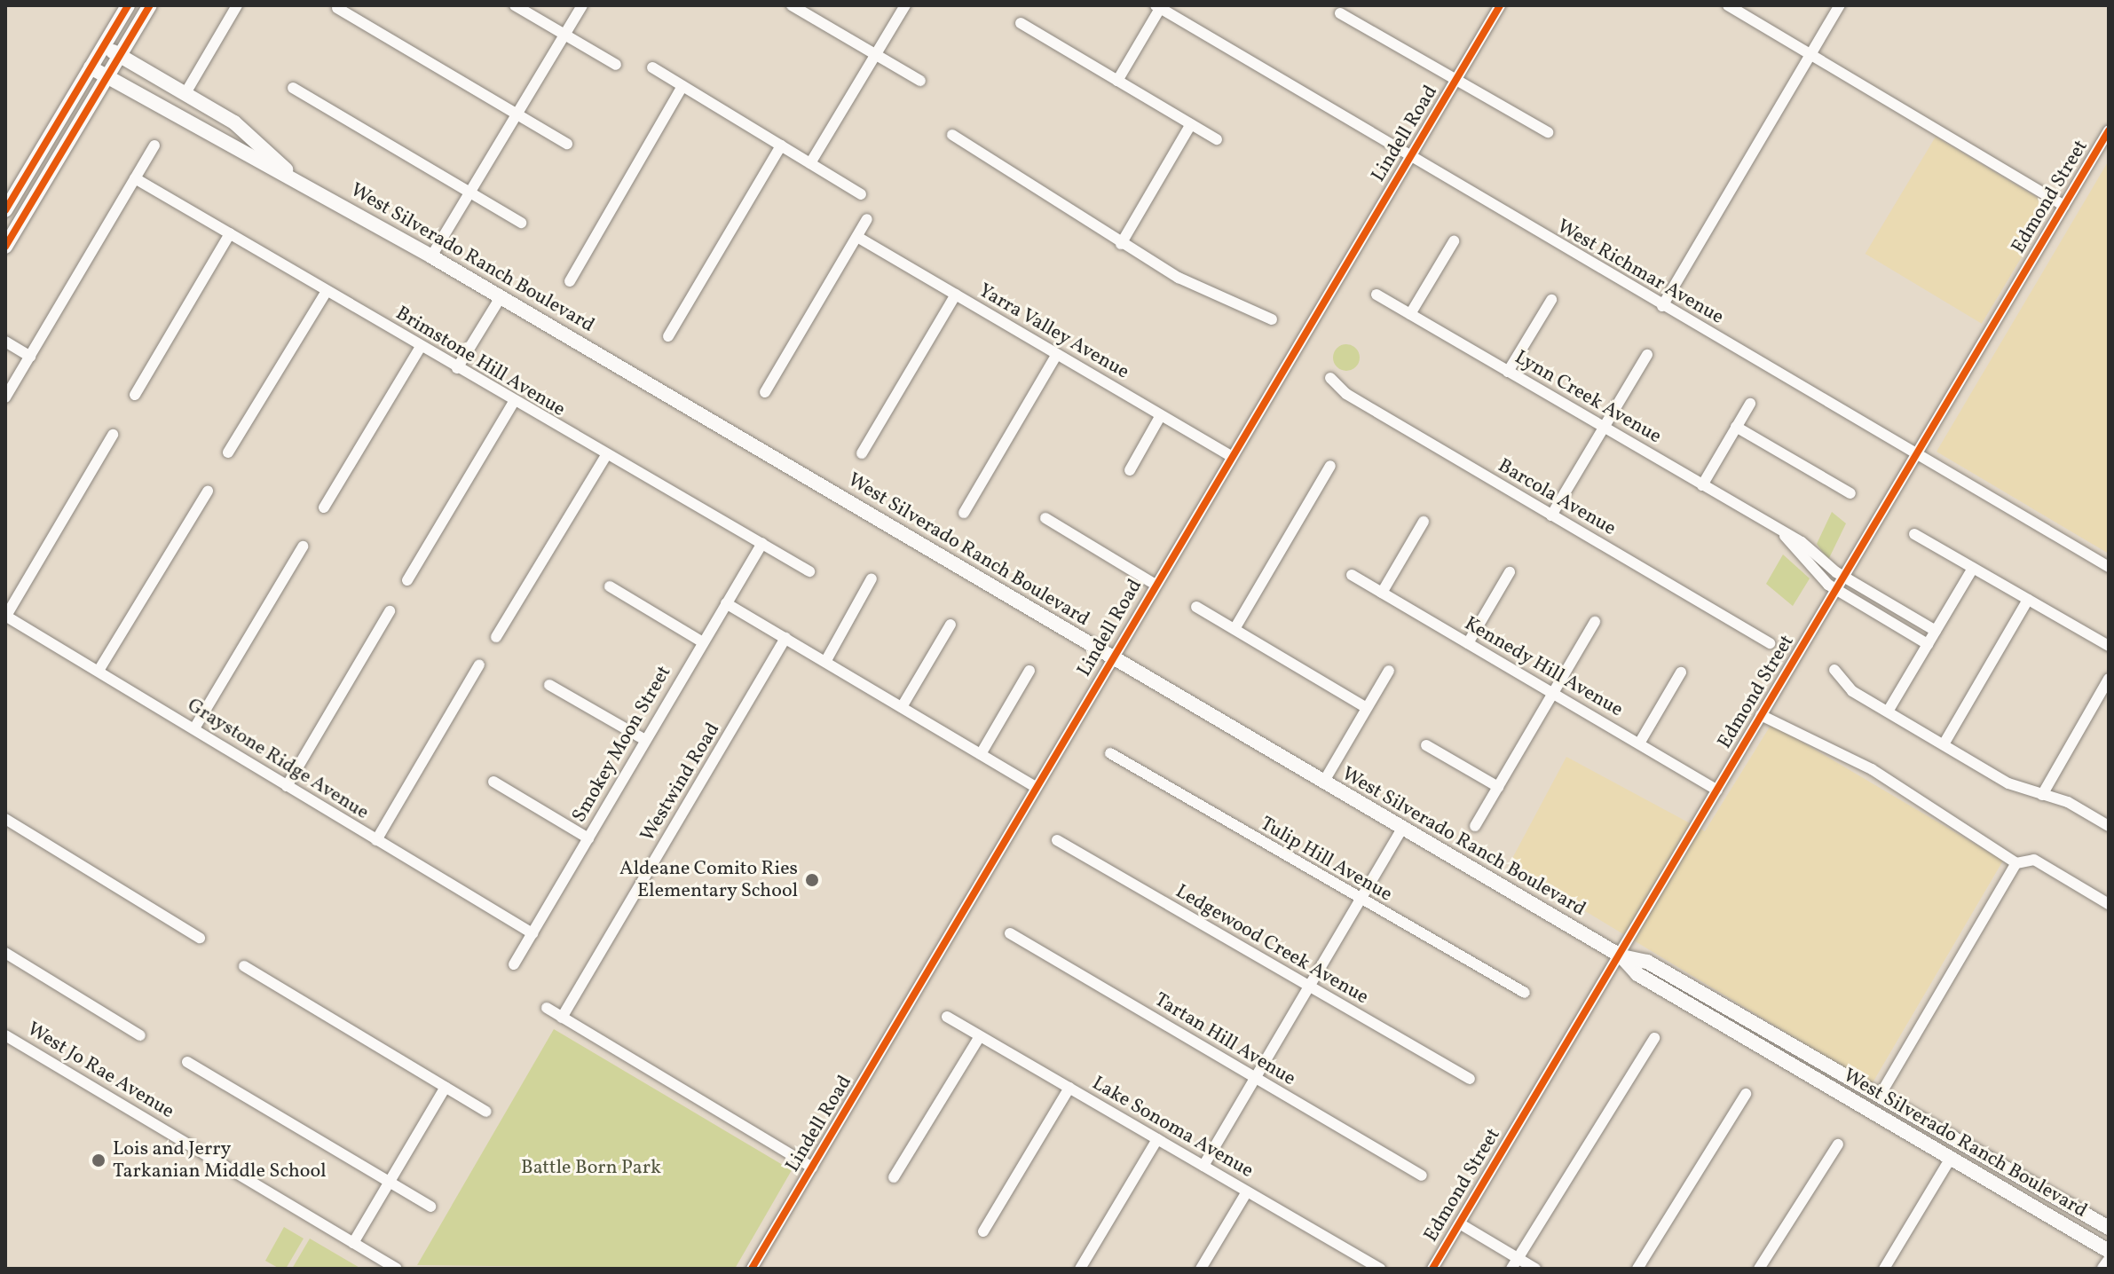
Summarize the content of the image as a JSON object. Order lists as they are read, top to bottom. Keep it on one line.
{"streets":{"main road":["West Silverado Ranch Boulevard"],"street":["Lindell Road","Edmond Street","West Richmar Avenue","Yarra Valley Avenue","Brimstone Hill Avenue","Lynn Creek Avenue","Barcola Avenue","Kennedy Hill Avenue","Smokey Moon Street","Graystone Ridge Avenue","Westwind Road","Tulip Hill Avenue","Ledgewood Creek Avenue","Tartan Hill Avenue","West Jo Rae Avenue","Lake Sonoma Avenue"]},"crossings":[["Lindell Road","West Silverado Ranch Boulevard"],["Lindell Road","West Richmar Avenue"],["Lindell Road","Yarra Valley Avenue"],["Edmond Street","West Silverado Ranch Boulevard"],["Edmond Street","West Richmar Avenue"],["Edmond Street","Lynn Creek Avenue"],["Edmond Street","Kennedy Hill Avenue"],["Brimstone Hill Avenue","Smokey Moon Street"],["Smokey Moon Street","Graystone Ridge Avenue"]],"parks":["Battle Born Park"],"places":["Aldeane Comito Ries Elementary School","Lois and Jerry Tarkanian Middle School"]}
